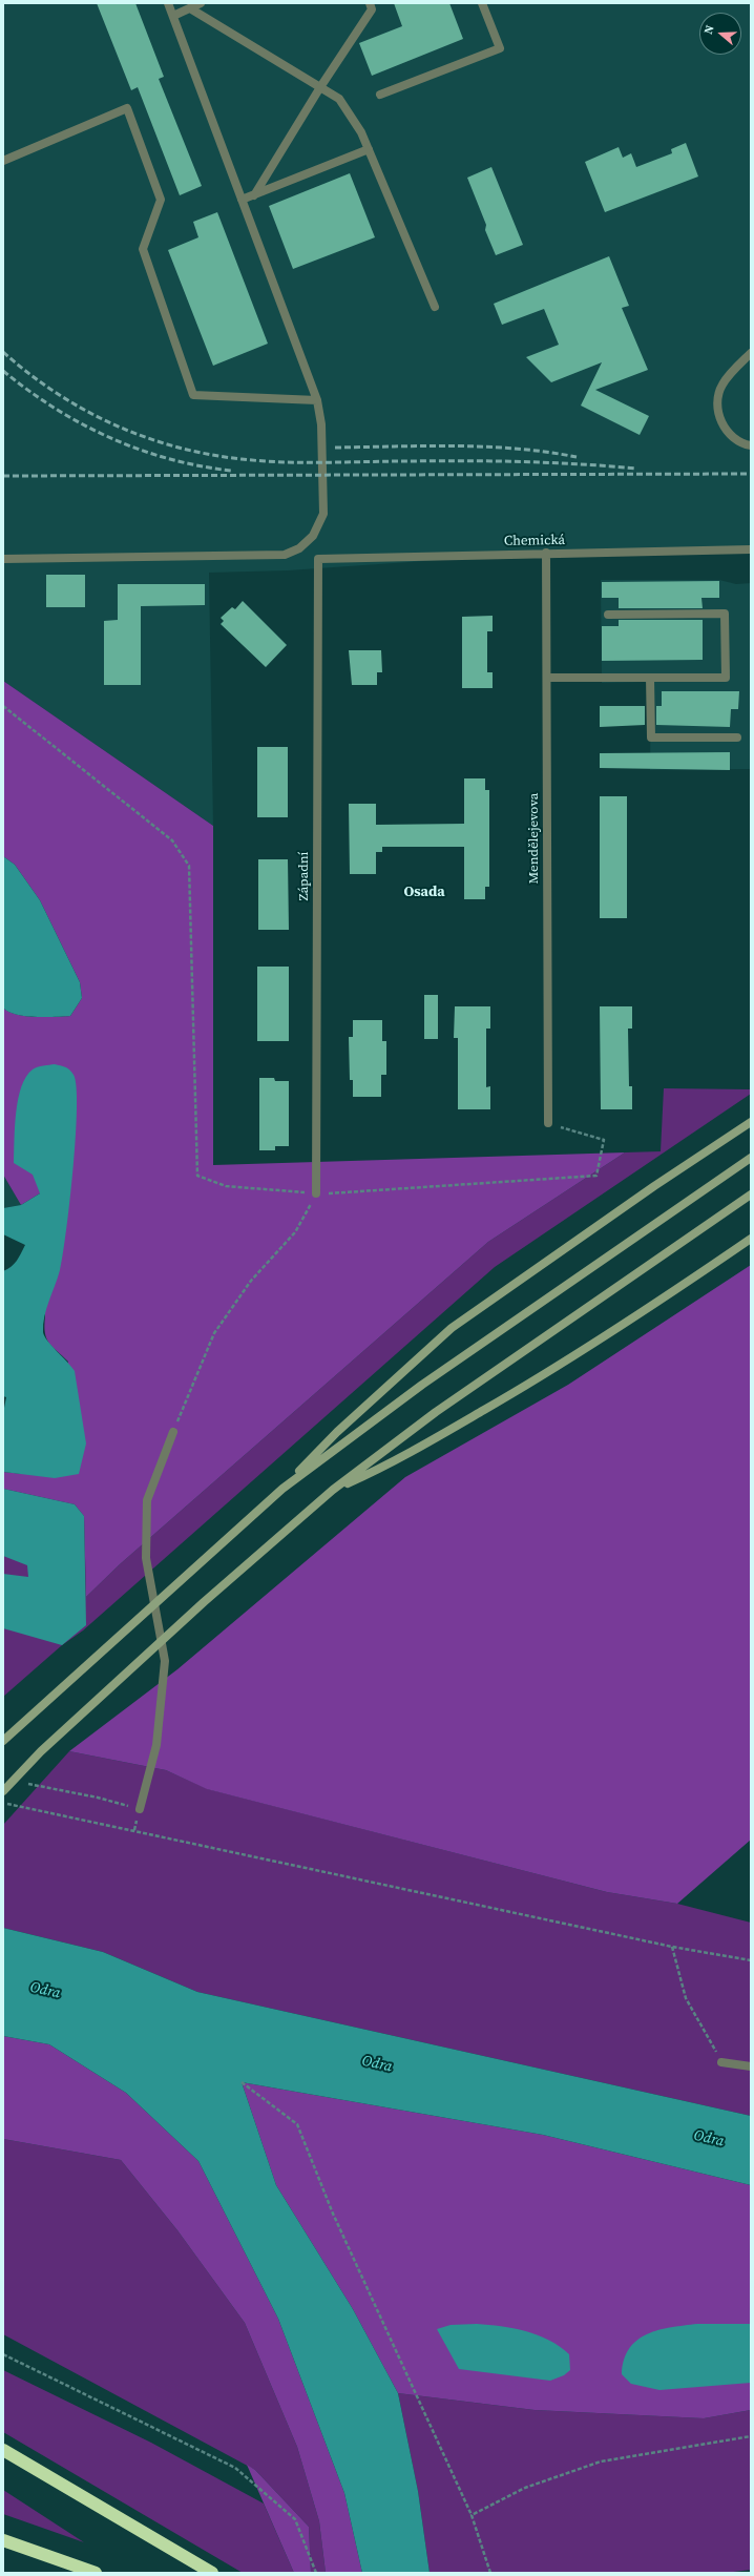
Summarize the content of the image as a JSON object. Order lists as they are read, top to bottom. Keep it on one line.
{"streets":{"street":["Chemická","Mendělejevova","Západní"]},"crossings":[["Chemická","Mendělejevova"],["Chemická","Západní"]],"districts":["Osada"],"water":["Odra"],"north":"left"}
